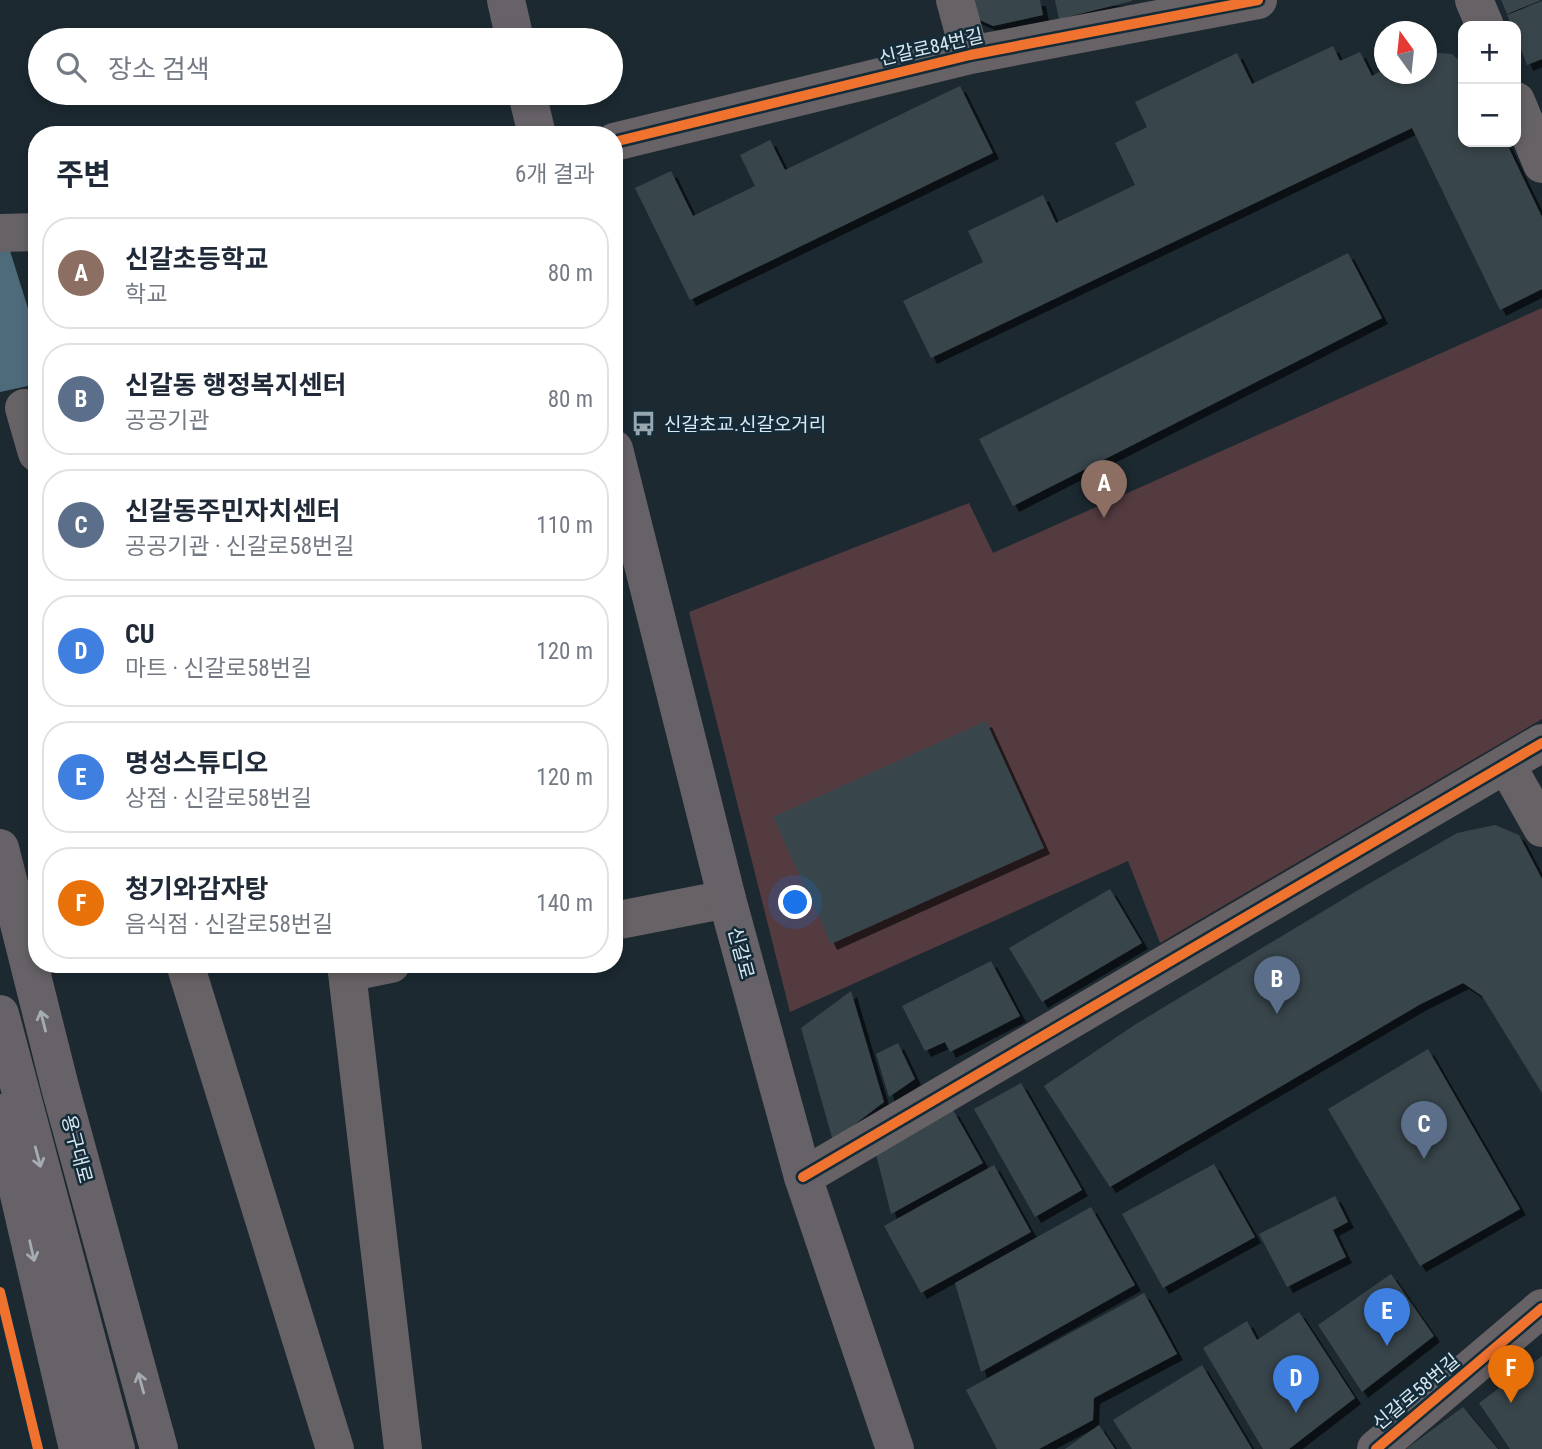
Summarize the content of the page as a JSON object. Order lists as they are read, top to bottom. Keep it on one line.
{"streets":{"main road":["신갈로","용구대로"],"street":["신갈로84번길","신갈로58번길"]},"places":{"bus stop":["신갈초교.신갈오거리"]},"north":"top","page":{"map_buttons":["+","−"],"search":"장소 검색","heading":["주변","6개 결과"],"list":[{"mark":"A","name":"신갈초등학교","note":"학교","value":"80 m"},{"mark":"B","name":"신갈동 행정복지센터","note":"공공기관","value":"80 m"},{"mark":"C","name":"신갈동주민자치센터","note":"공공기관 · 신갈로58번길","value":"110 m"},{"mark":"D","name":"CU","note":"마트 · 신갈로58번길","value":"120 m"},{"mark":"E","name":"명성스튜디오","note":"상점 · 신갈로58번길","value":"120 m"},{"mark":"F","name":"청기와감자탕","note":"음식점 · 신갈로58번길","value":"140 m"}],"pins":["A","B","C","E","F","D"]}}
